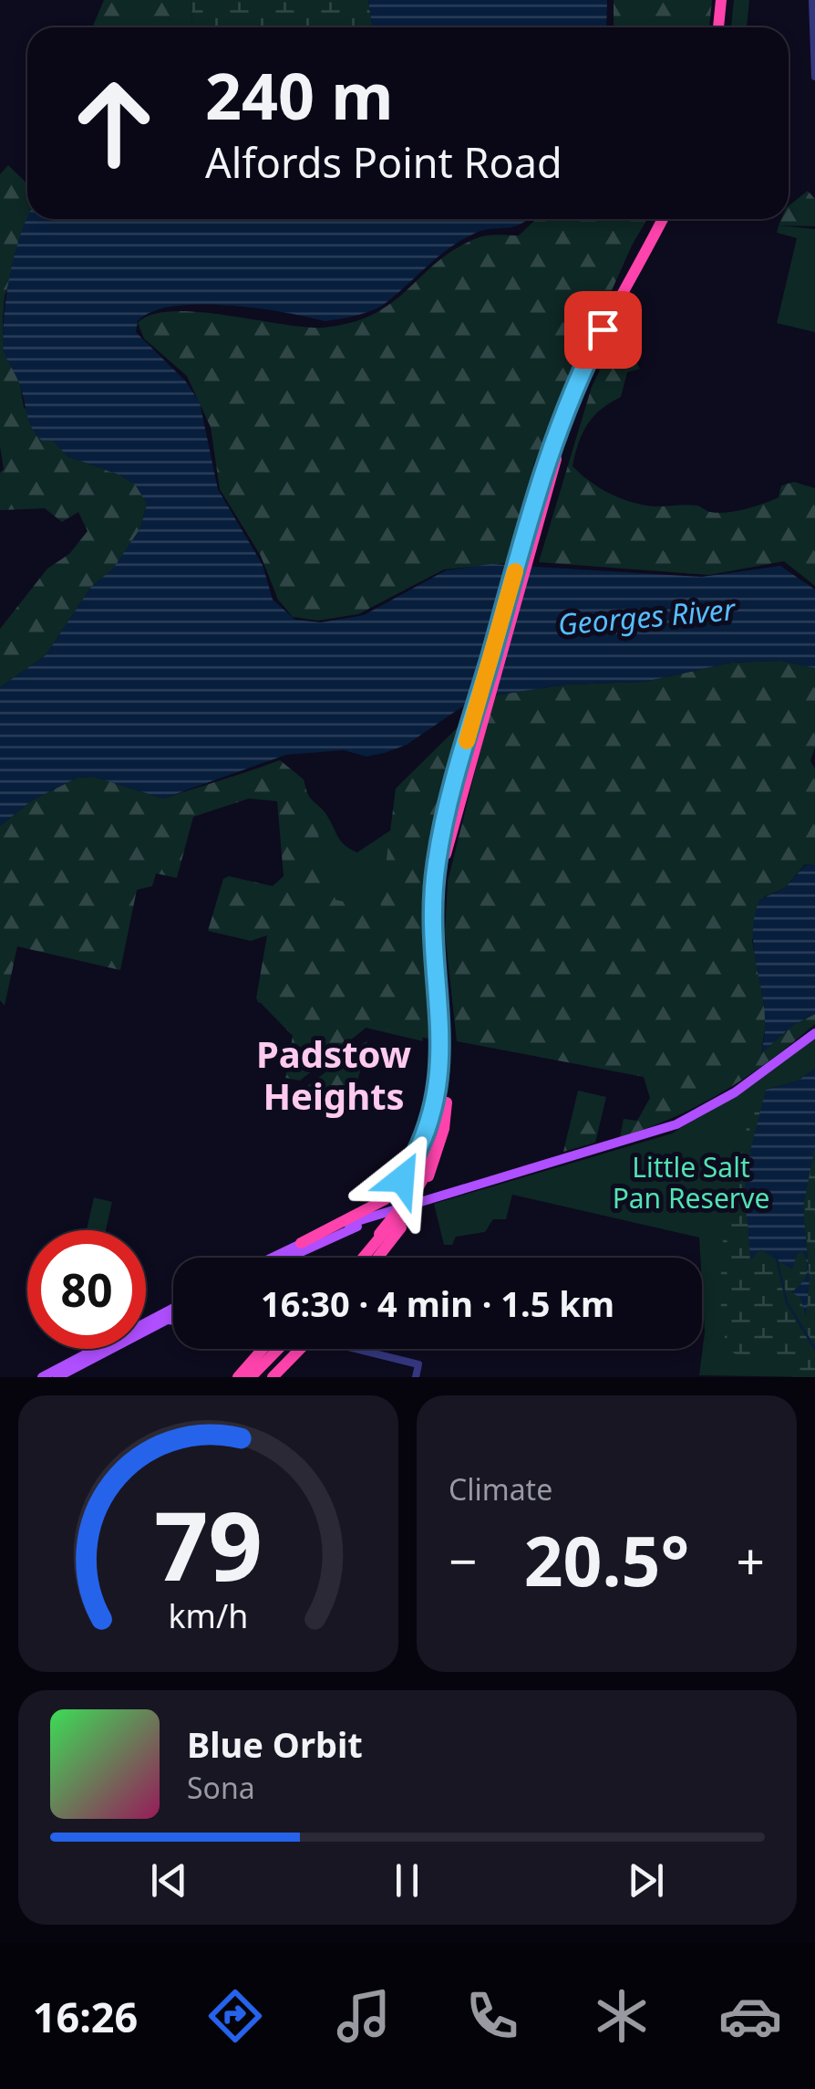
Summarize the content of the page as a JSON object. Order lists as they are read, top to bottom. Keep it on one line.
{"districts":["Padstow Heights"],"water":["Georges River"],"parks":["Little Salt Pan Reserve"],"page":{"turn":["240 m","Alfords Point Road"],"limit":"80","trip":"16:30 · 4 min · 1.5 km","tile":"Climate","heat":["−","20.5°","+"],"song":["Blue Orbit","Sona"],"tabs":"16:26","gauge":["79","km/h"]}}
